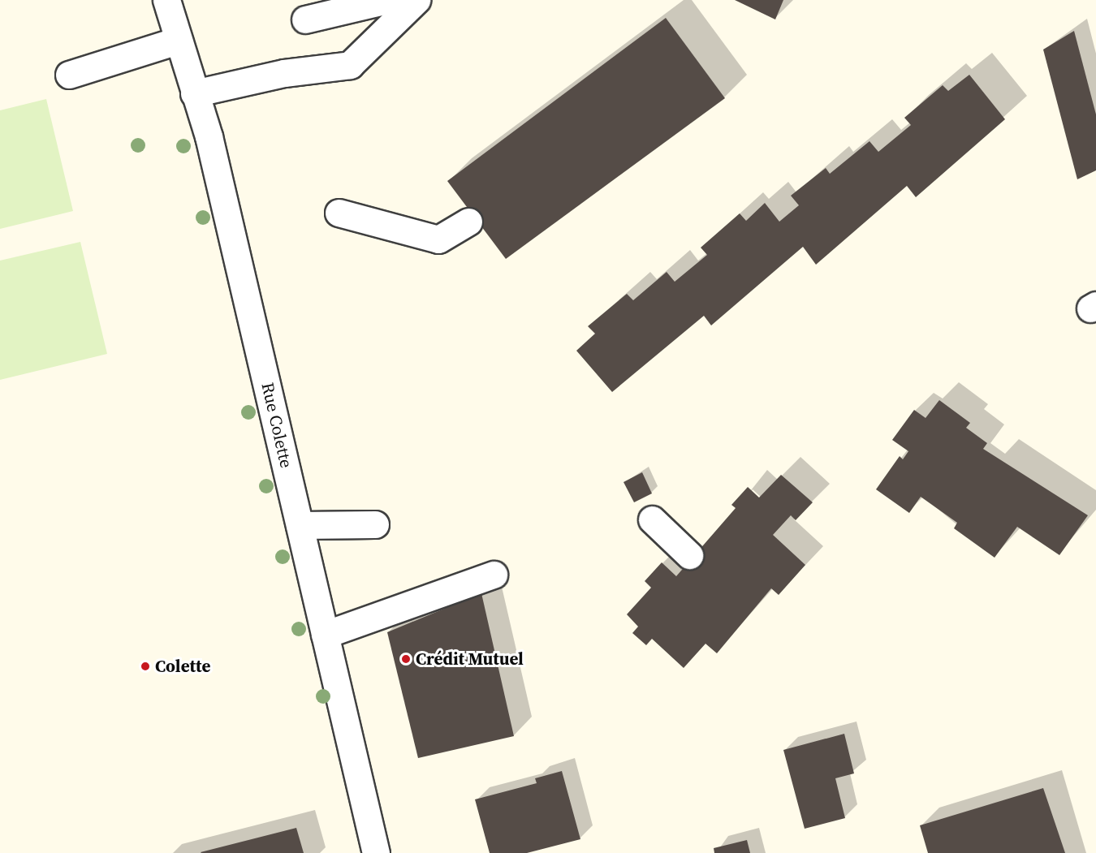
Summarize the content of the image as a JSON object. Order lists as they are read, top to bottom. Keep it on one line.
{"streets":{"street":["Rue Colette"]},"places":["Crédit Mutuel","Colette"]}
